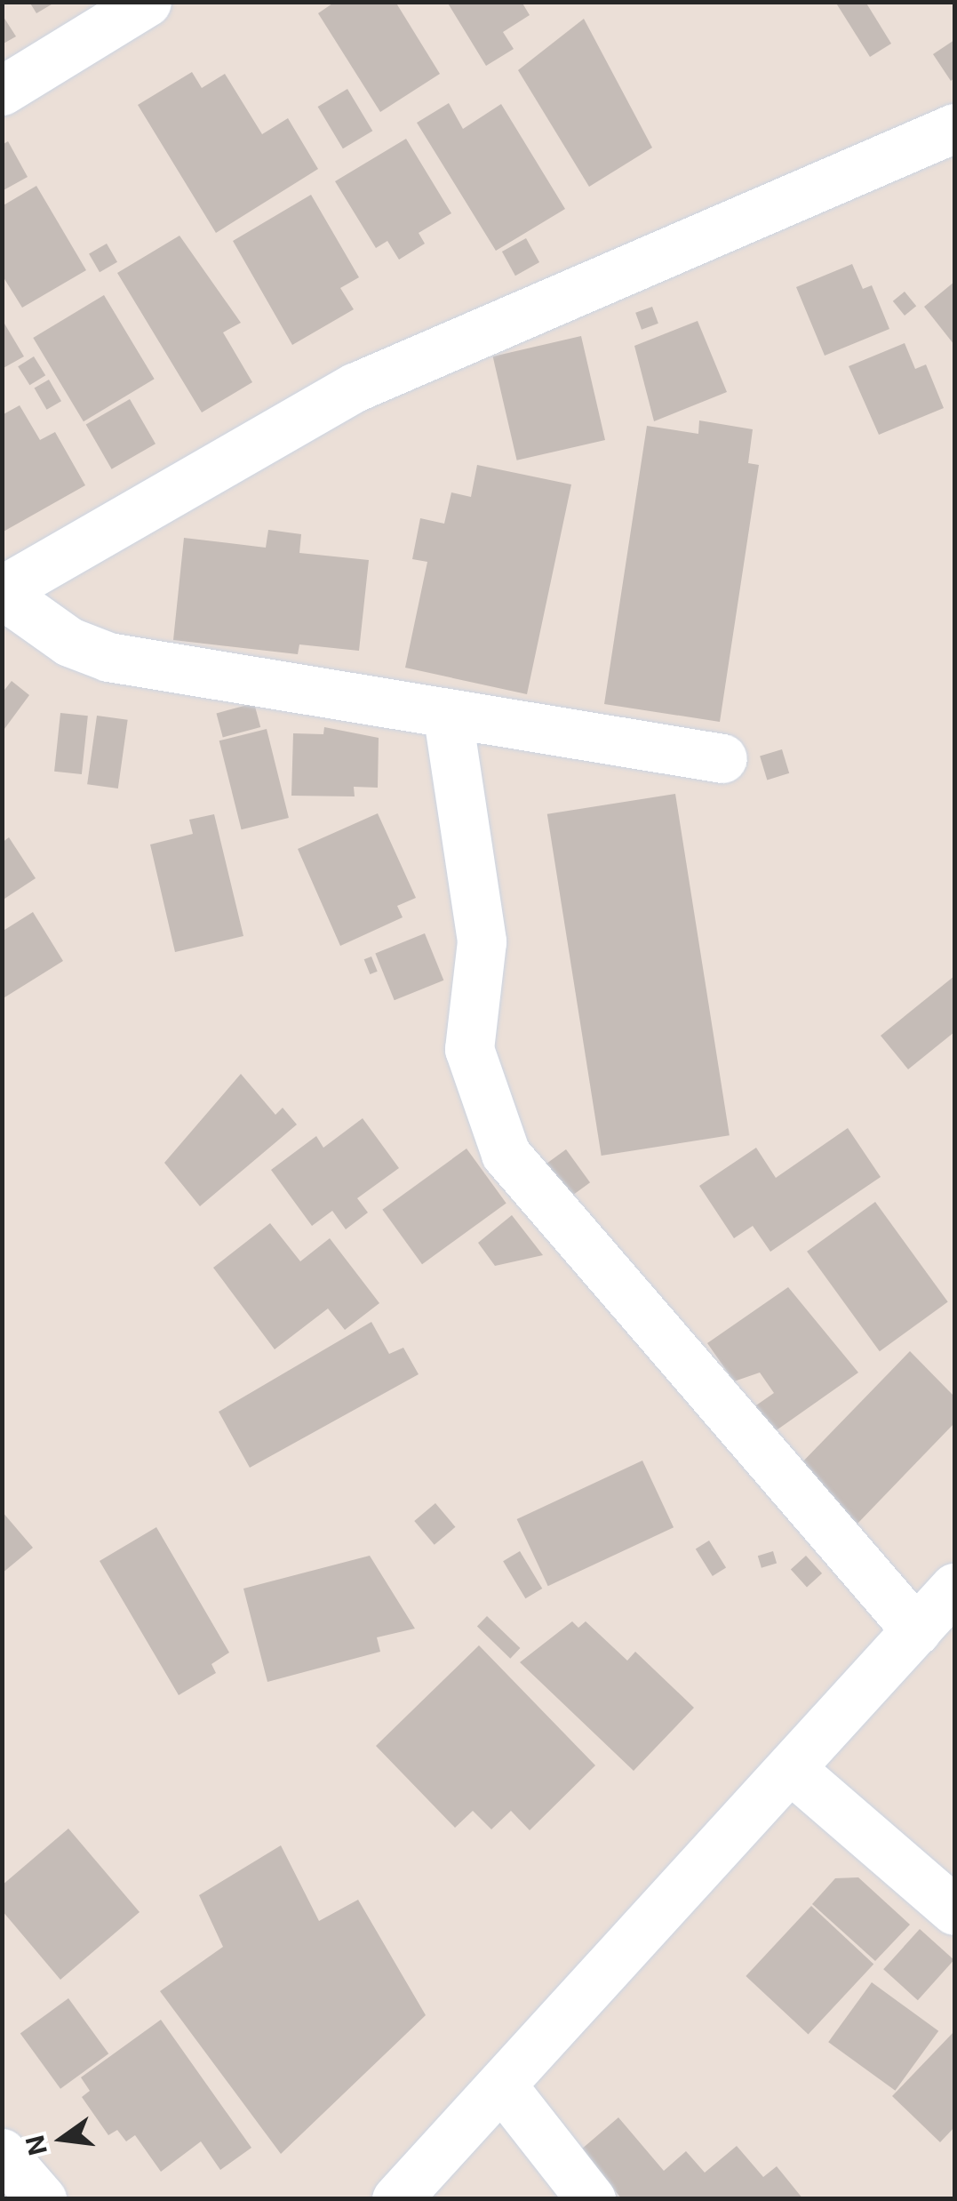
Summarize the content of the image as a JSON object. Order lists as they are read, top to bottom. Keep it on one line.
{"north":"left"}
